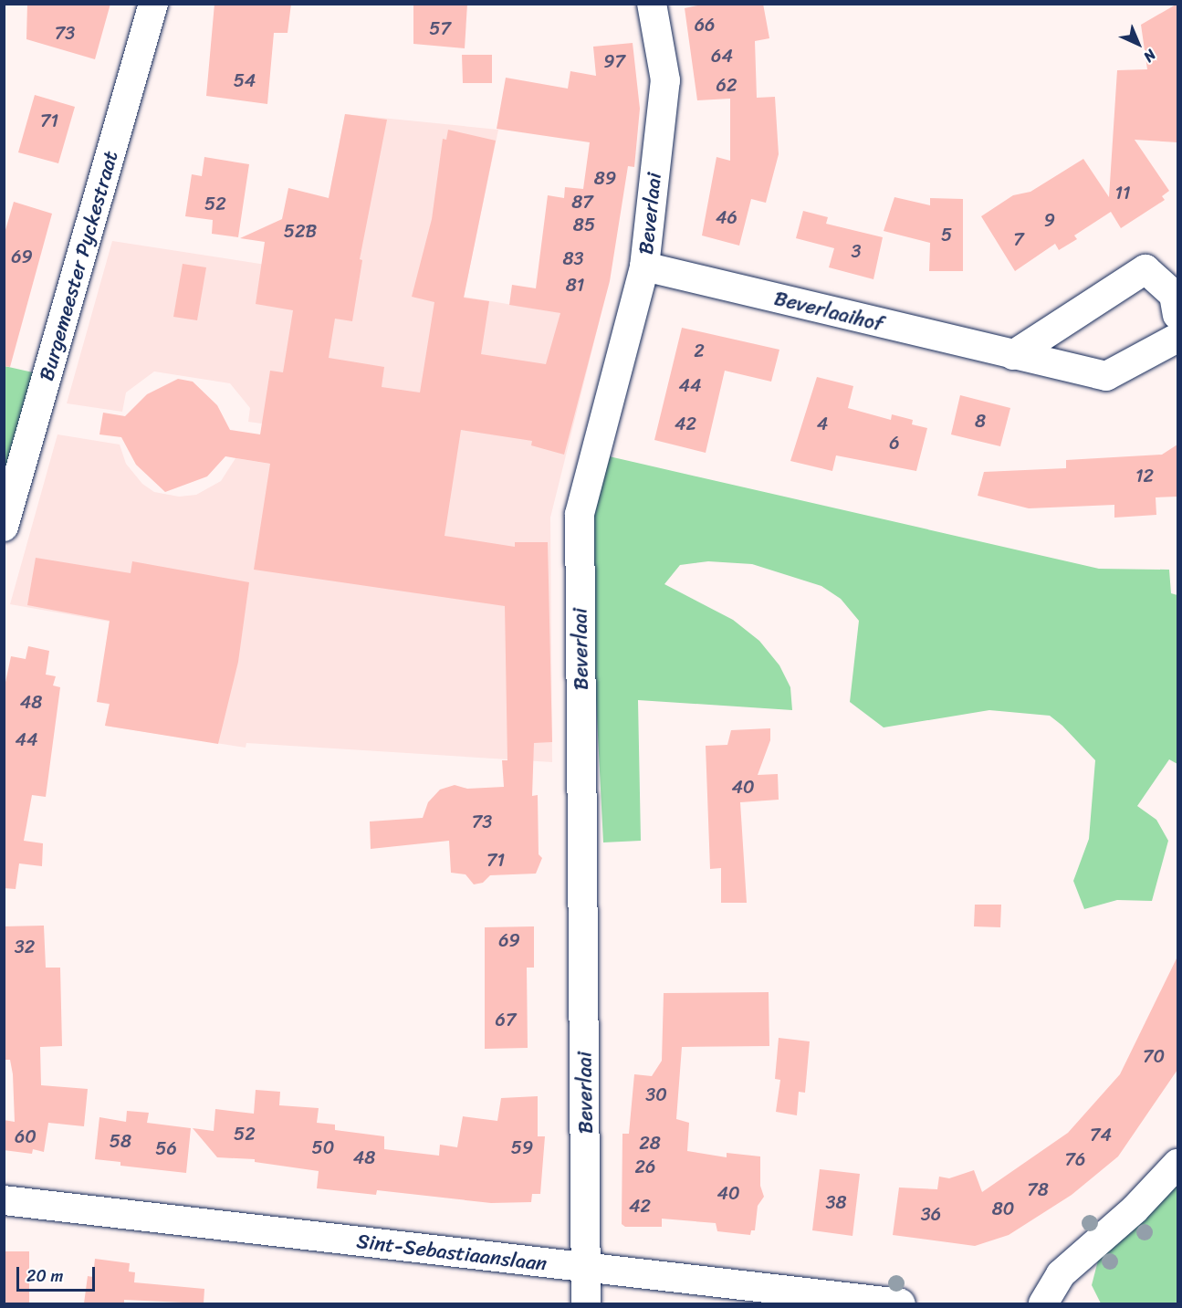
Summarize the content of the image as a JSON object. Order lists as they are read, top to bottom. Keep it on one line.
{"streets":{"street":["Beverlaai","Burgemeester Pyckestraat","Beverlaaihof","Sint-Sebastiaanslaan"]},"crossings":[["Beverlaai","Beverlaaihof"],["Beverlaai","Sint-Sebastiaanslaan"]],"house_numbers":["66","57","73","64","97","54","62","71","89","11","87","52","46","9","85","52B","5","7","3","69","83","81","2","44","8","42","4","6","12","48","44","40","73","71","69","32","67","70","30","52","74","60","58","28","50","59","56","48","76","26","78","40","38","42","80","36"],"scale_bar":"20 m","north":"bottom right"}
